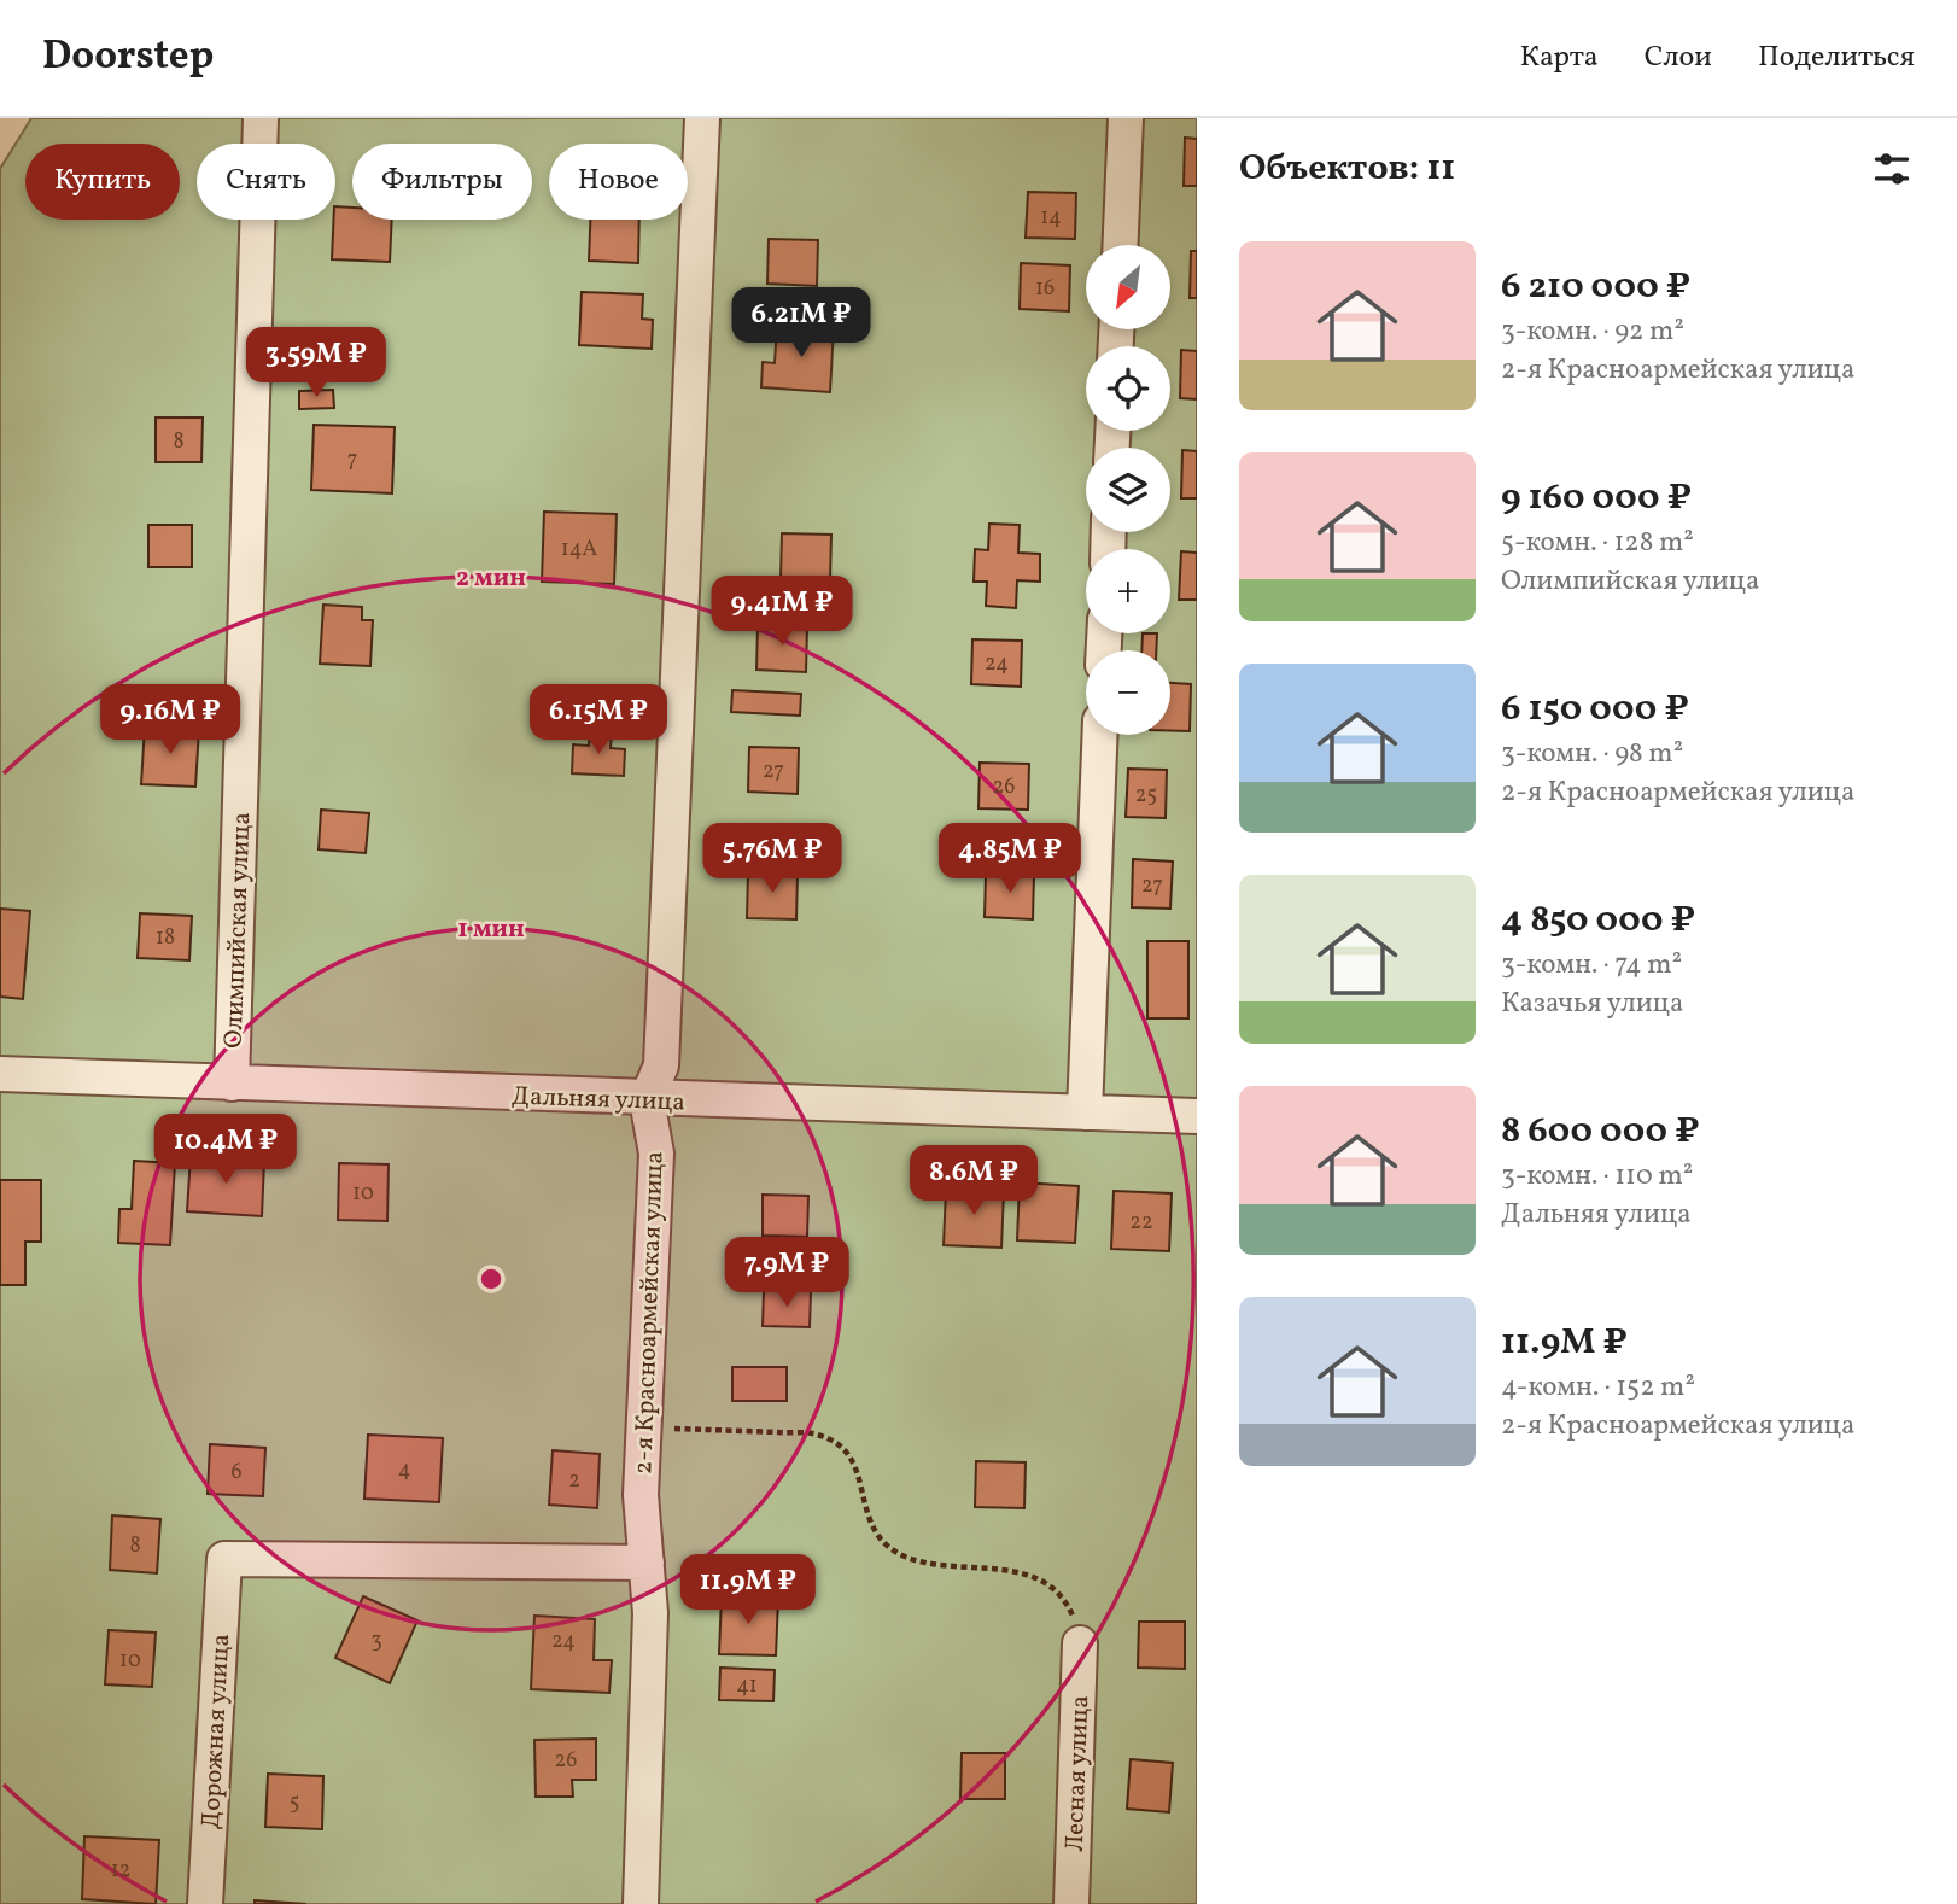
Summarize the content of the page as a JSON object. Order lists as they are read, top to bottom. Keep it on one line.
{"streets":{"street":["Олимпийская улица","Дальняя улица","2-я Красноармейская улица","Дорожная улица","Лесная улица"]},"crossings":[["Олимпийская улица","Дальняя улица"],["Дальняя улица","2-я Красноармейская улица"],["2-я Красноармейская улица","Дорожная улица"]],"house_numbers":["14","16","8","7","14А","24","27","26","25","27","18","10","22","4","6","2","8","3","24","10","41","26","5","12"],"north":"bottom left","page":{"header":"Doorstep","nav":["Карта","Слои","Поделиться"],"heading":"Объектов: 11","chip":["Купить","Снять","Фильтры","Новое"],"list":[{"name":"6 210 000 ₽","note":"3-комн. · 92 m² · 2-я Красноармейская улица"},{"name":"9 160 000 ₽","note":"5-комн. · 128 m² · Олимпийская улица"},{"name":"6 150 000 ₽","note":"3-комн. · 98 m² · 2-я Красноармейская улица"},{"name":"4 850 000 ₽","note":"3-комн. · 74 m² · Казачья улица"},{"name":"8 600 000 ₽","note":"3-комн. · 110 m² · Дальняя улица"},{"name":"11.9M ₽","note":"4-комн. · 152 m² · 2-я Красноармейская улица"}],"map_buttons":["+","−"],"price":["6.21M ₽","3.59M ₽","9.41M ₽","9.16M ₽","6.15M ₽","5.76M ₽","4.85M ₽","10.4M ₽","8.6M ₽","7.9M ₽","11.9M ₽"]},"rings":["2 мин","1 мин"]}
